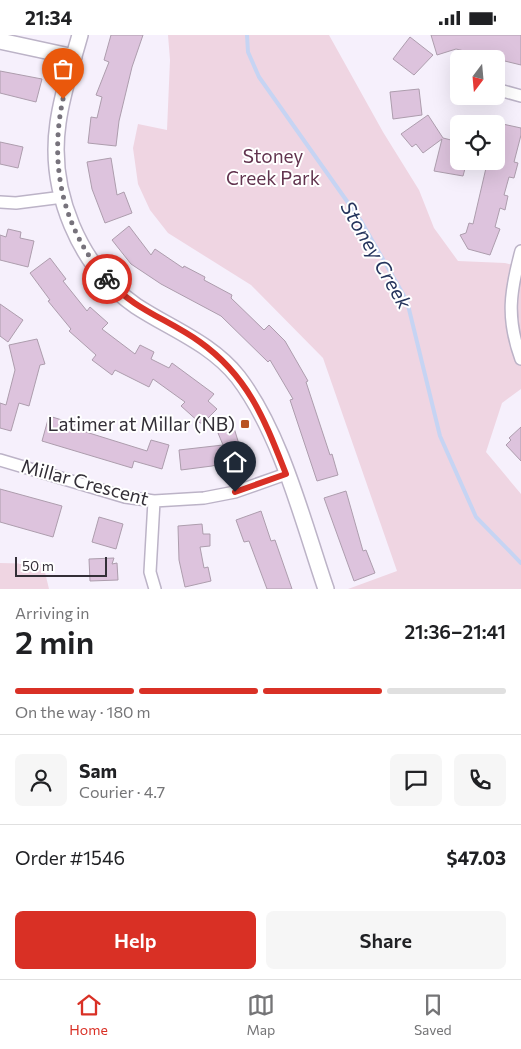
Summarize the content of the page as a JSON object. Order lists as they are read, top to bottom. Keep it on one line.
{"streets":{"street":["Millar Crescent"]},"water":["Stoney Creek"],"parks":["Stoney Creek Park"],"places":{"transit":["Latimer at Millar (NB)"]},"scale_bar":"50 m","north":"bottom","page":{"status":"21:34","scale":"50 m","heading":["2 min","Arriving in","21:36–21:41"],"panel":["Sam","Courier · 4.7","Order #1546","$47.03"],"bar":"On the way · 180 m","buttons":["Help","Share"],"tabs":["Home","Map","Saved"]}}
